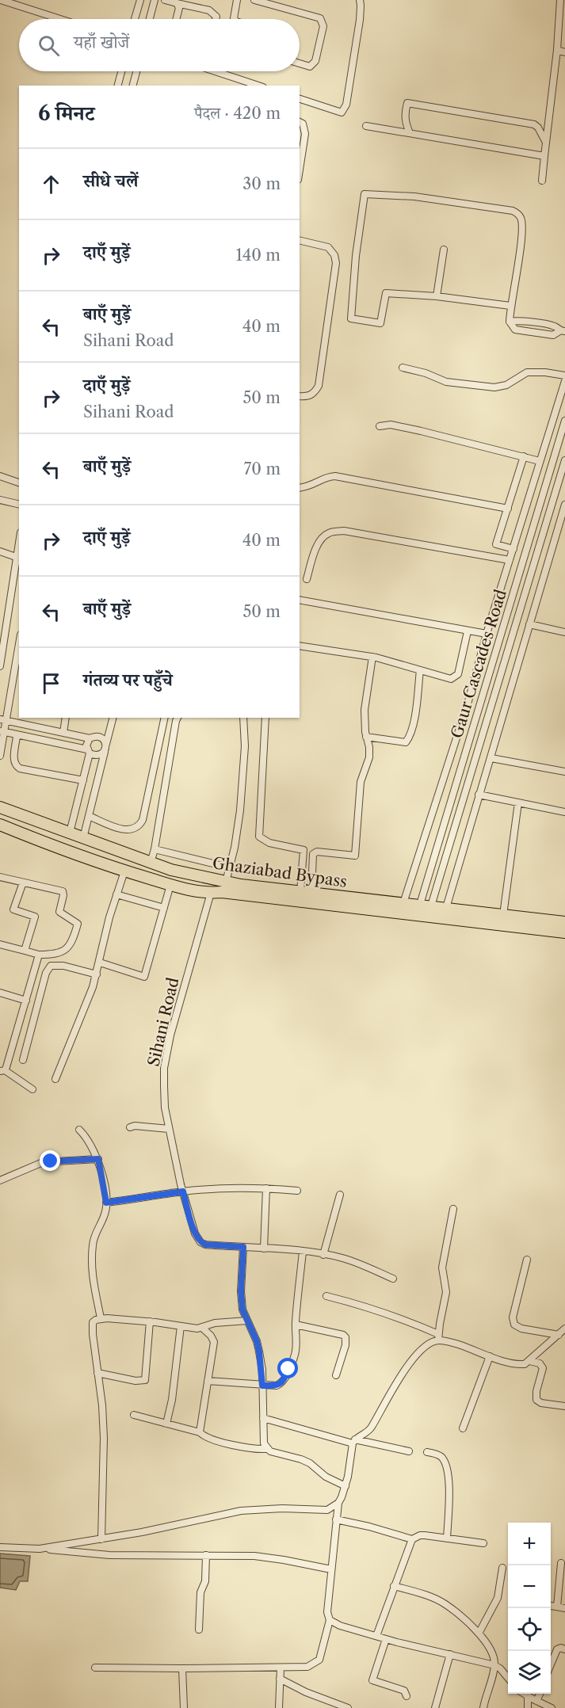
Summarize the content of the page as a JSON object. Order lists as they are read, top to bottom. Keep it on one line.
{"streets":{"highway":["Ghaziabad Bypass"],"street":["Gaur Cascades Road","Sihani Road"]},"crossings":[["Gaur Cascades Road","Ghaziabad Bypass"],["Ghaziabad Bypass","Sihani Road"]],"page":{"search":"यहाँ खोजें","heading":["6 मिनट","पैदल · 420 m"],"list":[["सीधे चलें","30 m"],["दाएँ मुड़ें","140 m"],["बाएँ मुड़ें","Sihani Road","40 m"],["दाएँ मुड़ें","Sihani Road","50 m"],["बाएँ मुड़ें","70 m"],["दाएँ मुड़ें","40 m"],["बाएँ मुड़ें","50 m"],"गंतव्य पर पहुँचे"],"map_buttons":["+","−"]}}
